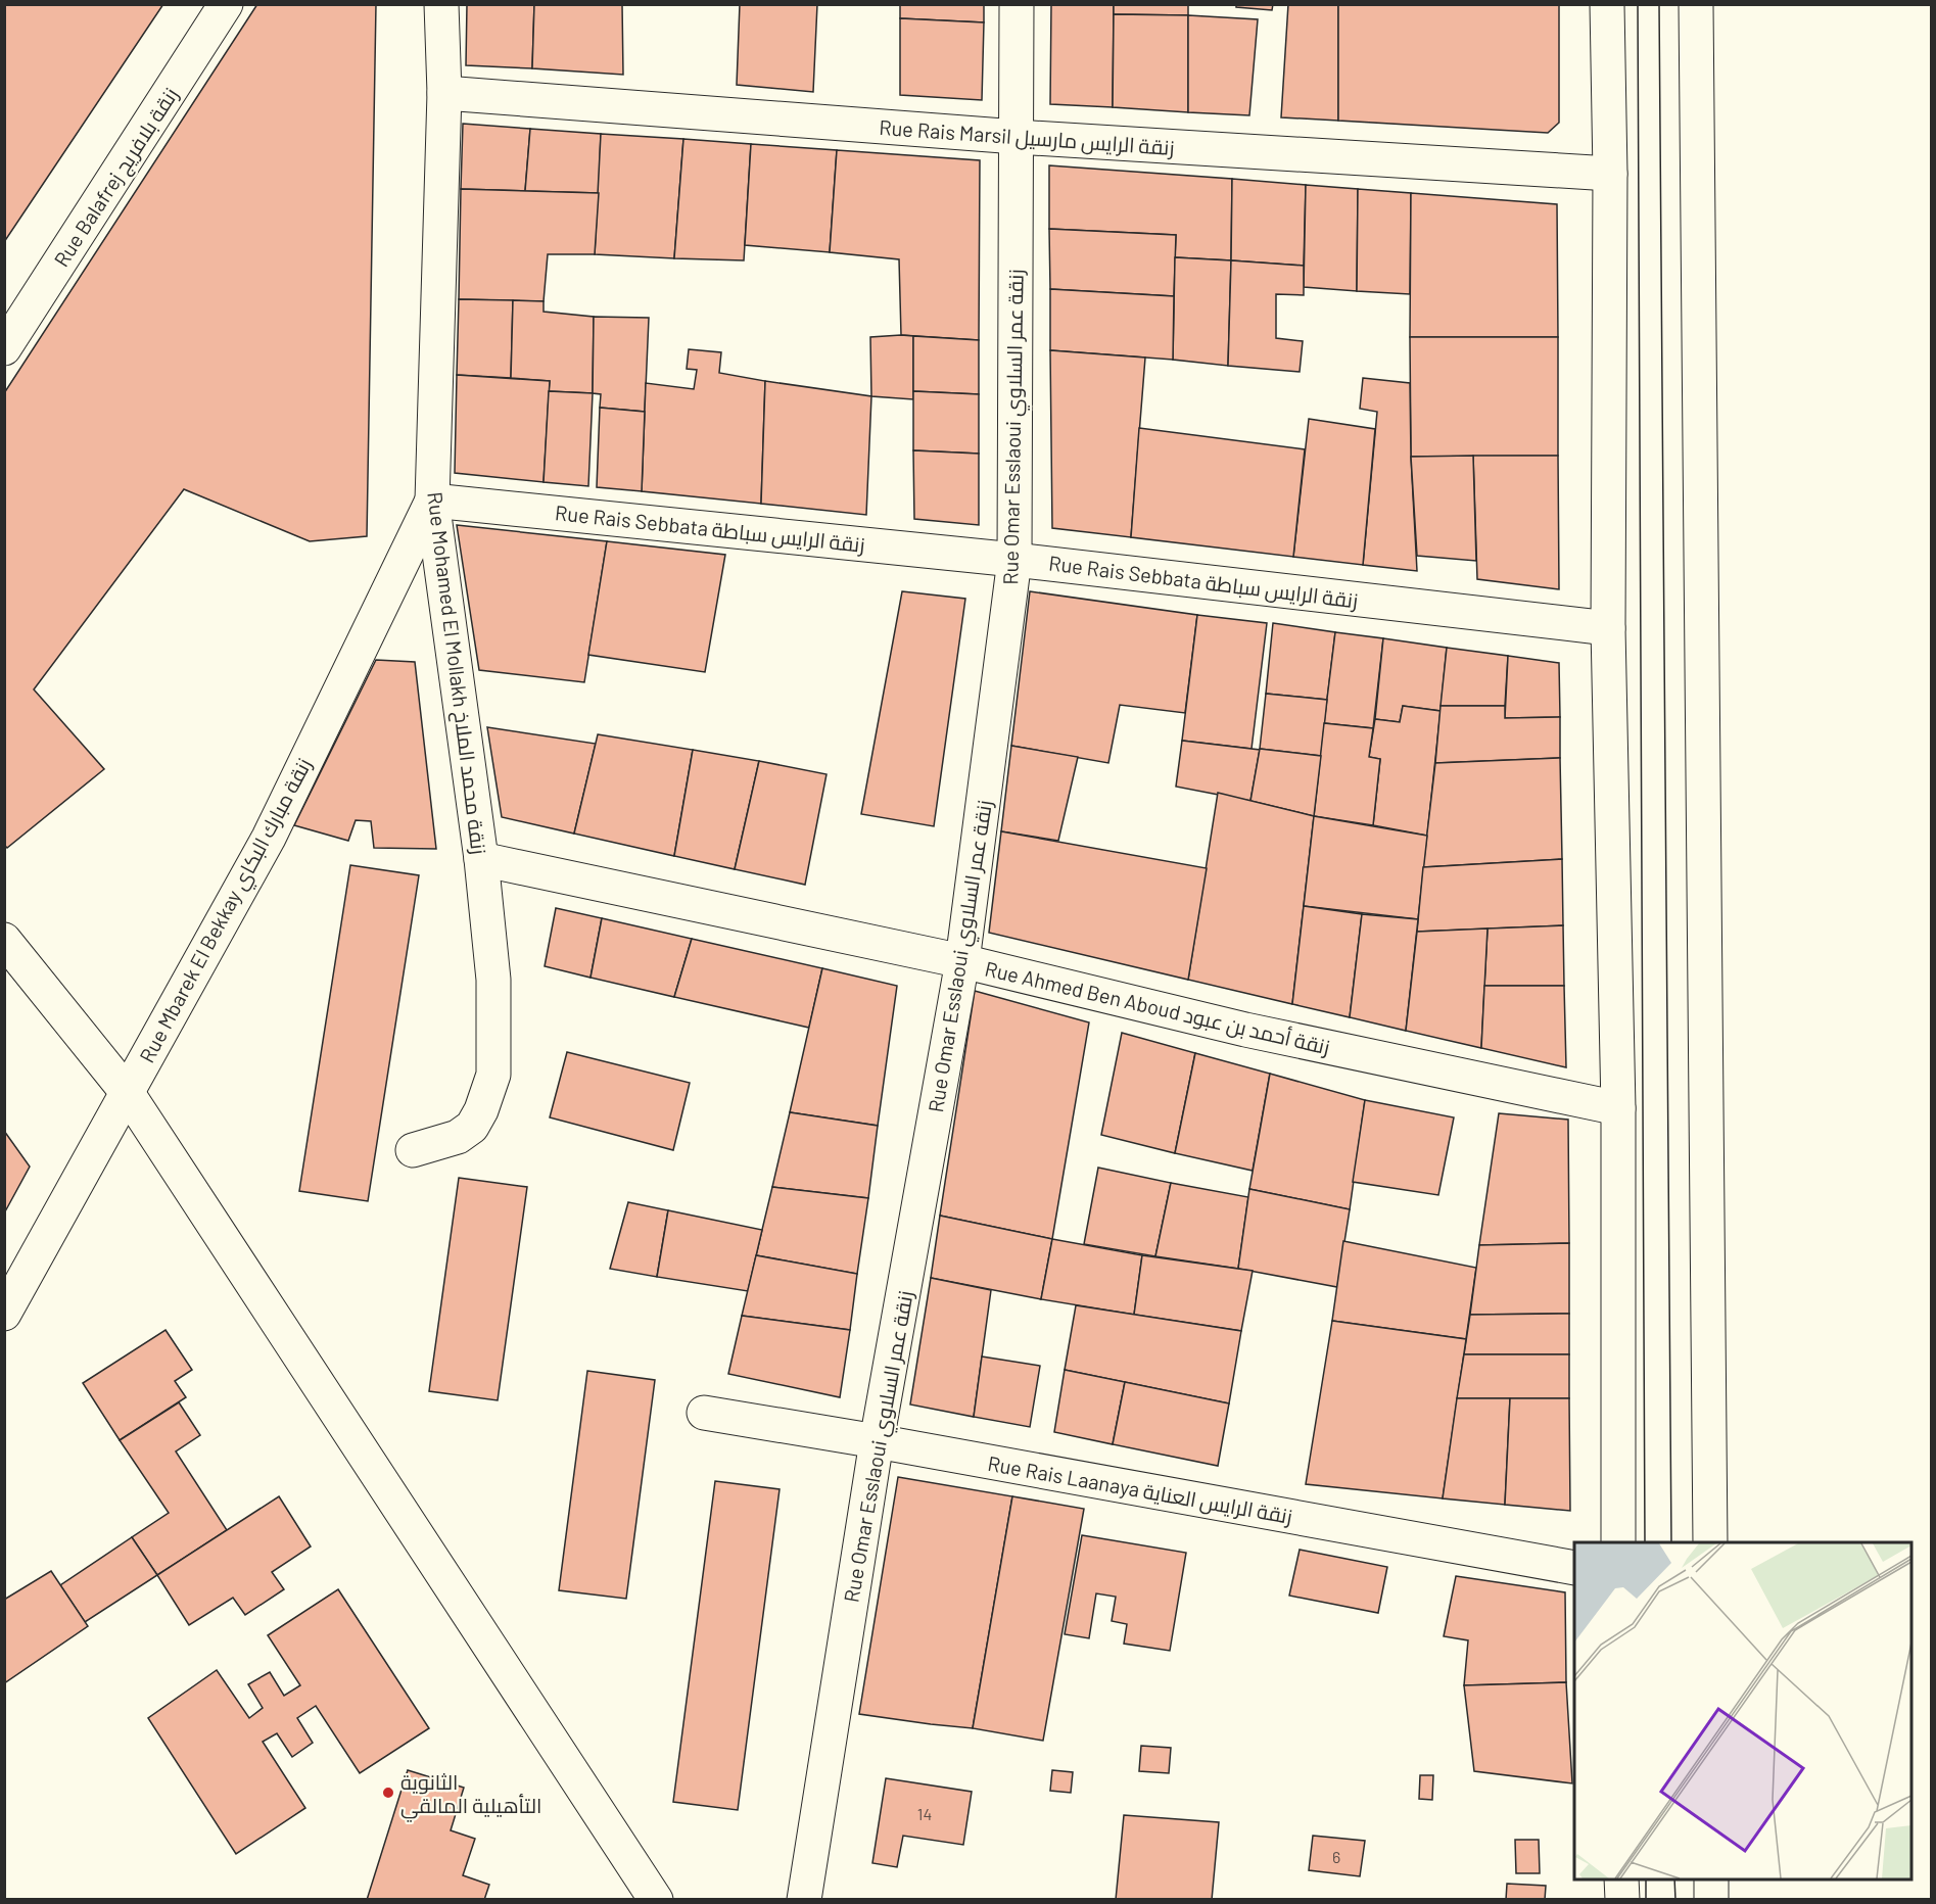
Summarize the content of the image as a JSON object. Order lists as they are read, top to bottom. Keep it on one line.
{"streets":{"street":["Rue Rais Marsil زنقة الرايس مارسيل","Rue Balafrej زنقة بلافريج","Rue Omar Esslaoui زنقة عمر السلاوي","Rue Rais Sebbata زنقة الرايس سباطة","Rue Mohamed El Mollakh زنقة محمد الملاخ","Rue Mbarek El Bekkay زنقة مبارك البكاي","Rue Ahmed Ben Aboud زنقة أحمد بن عبود","Rue Rais Laanaya زنقة الرايس العناية"]},"crossings":[["Rue Rais Marsil زنقة الرايس مارسيل","Rue Omar Esslaoui زنقة عمر السلاوي"],["Rue Rais Marsil زنقة الرايس مارسيل","Rue Mohamed El Mollakh زنقة محمد الملاخ"],["Rue Omar Esslaoui زنقة عمر السلاوي","Rue Rais Sebbata زنقة الرايس سباطة"],["Rue Omar Esslaoui زنقة عمر السلاوي","Rue Ahmed Ben Aboud زنقة أحمد بن عبود"],["Rue Omar Esslaoui زنقة عمر السلاوي","Rue Rais Laanaya زنقة الرايس العناية"],["Rue Rais Sebbata زنقة الرايس سباطة","Rue Mohamed El Mollakh زنقة محمد الملاخ"],["Rue Rais Sebbata زنقة الرايس سباطة","Rue Mbarek El Bekkay زنقة مبارك البكاي"],["Rue Mohamed El Mollakh زنقة محمد الملاخ","Rue Mbarek El Bekkay زنقة مبارك البكاي"],["Rue Mohamed El Mollakh زنقة محمد الملاخ","Rue Ahmed Ben Aboud زنقة أحمد بن عبود"]],"places":["الثانوية التأهيلية المالقي"],"house_numbers":["14","6"]}
